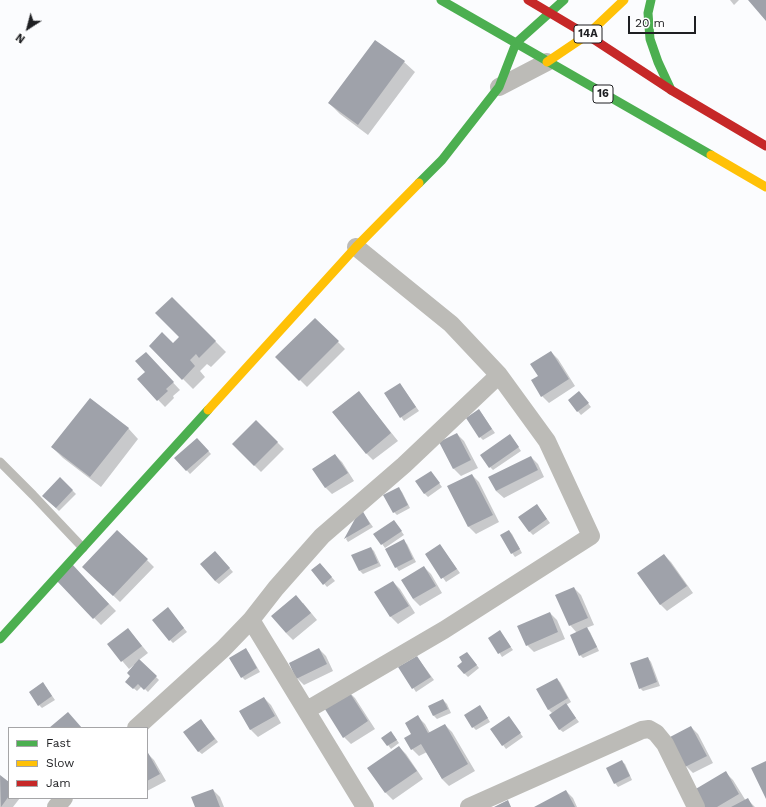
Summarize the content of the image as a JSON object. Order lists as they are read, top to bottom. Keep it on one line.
{"streets":{"main road":["14A","16"]},"crossings":[["14A","16"]],"legend":["Fast","Slow","Jam"],"scale_bar":"20 m","north":"bottom left"}
